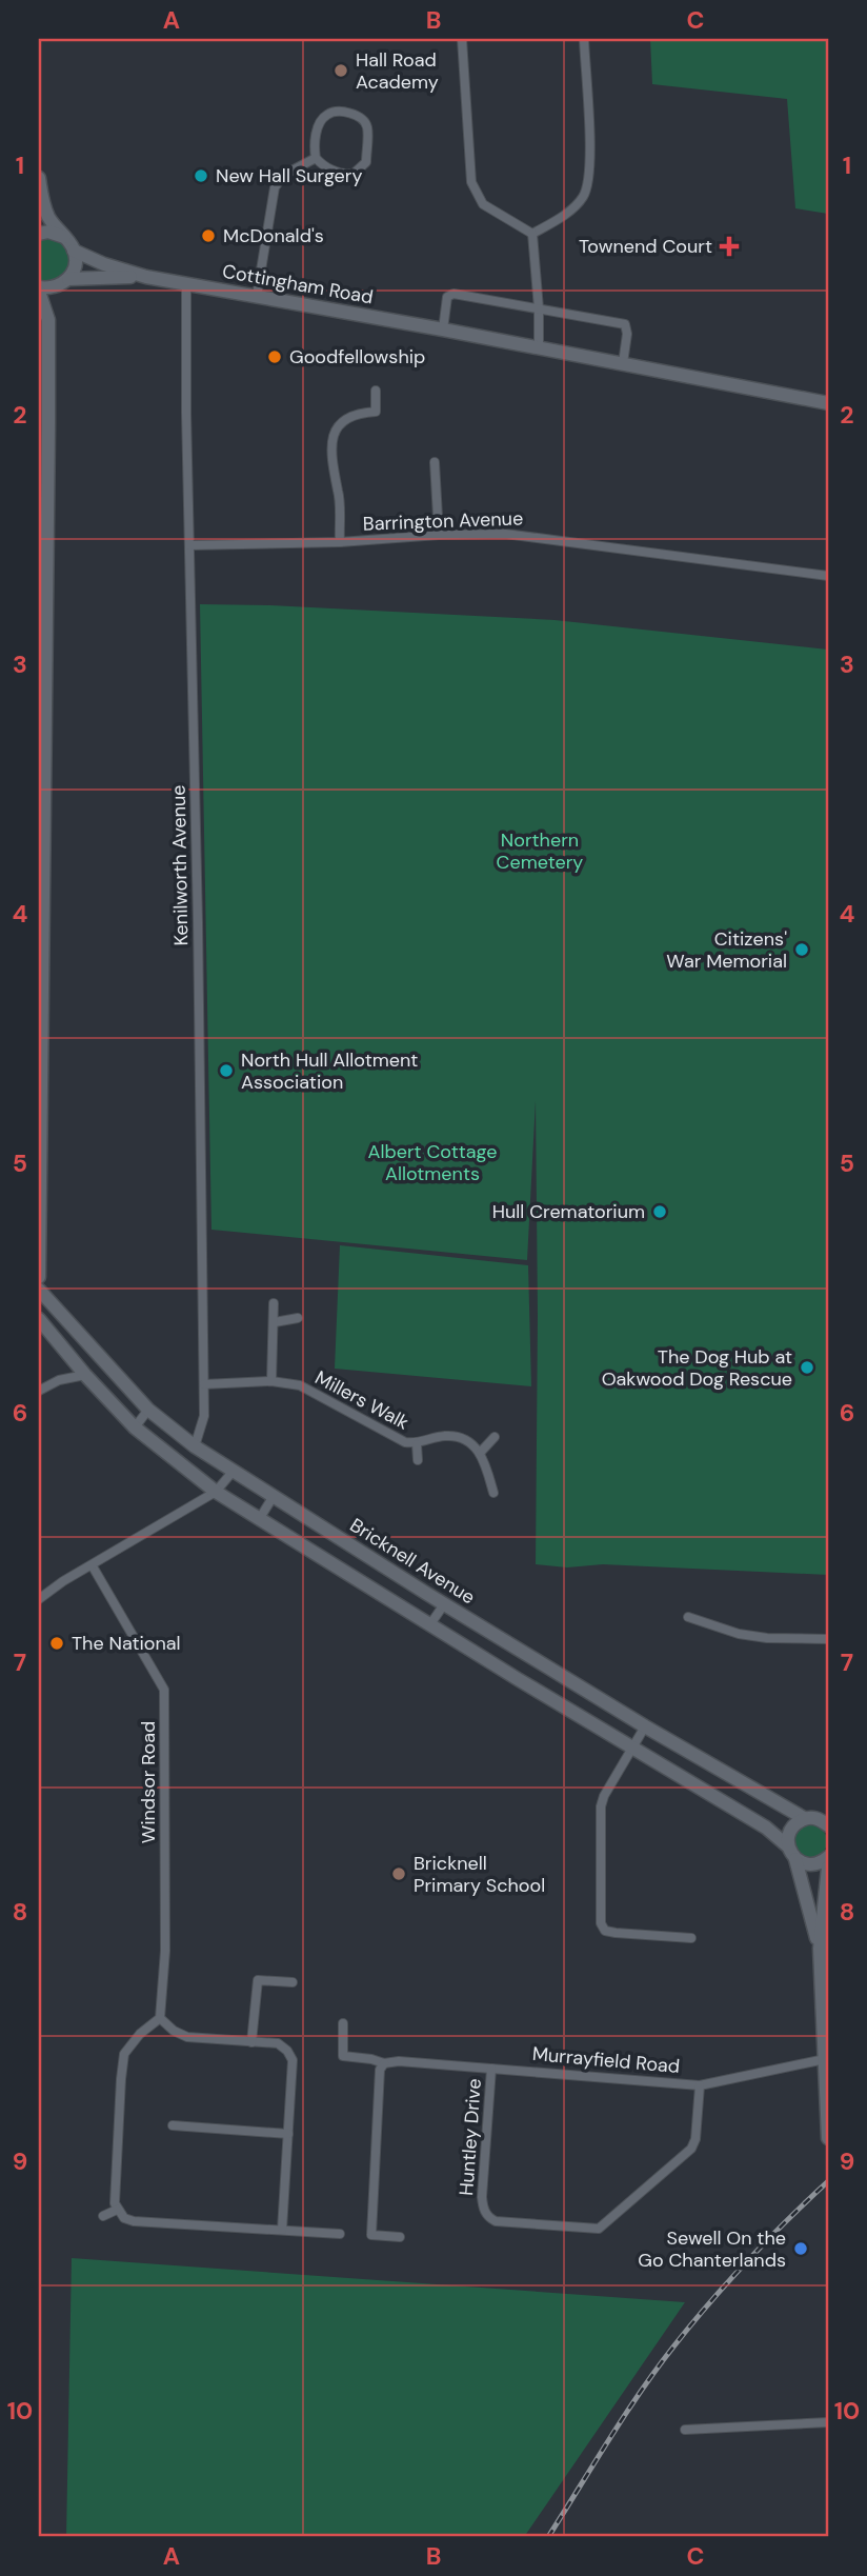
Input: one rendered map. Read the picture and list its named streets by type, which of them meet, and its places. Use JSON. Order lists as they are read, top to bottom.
{
  "streets": {
    "street": [
      "Cottingham Road",
      "Barrington Avenue",
      "Kenilworth Avenue",
      "Millers Walk",
      "Bricknell Avenue",
      "Windsor Road",
      "Murrayfield Road",
      "Huntley Drive"
    ]
  },
  "crossings": [
    ["Cottingham Road", "Kenilworth Avenue"],
    ["Barrington Avenue", "Kenilworth Avenue"],
    ["Kenilworth Avenue", "Millers Walk"],
    ["Kenilworth Avenue", "Bricknell Avenue"],
    ["Murrayfield Road", "Huntley Drive"]
  ],
  "parks": ["Northern Cemetery", "Albert Cottage Allotments"],
  "places": {
    "other": [
      "Hall Road Academy",
      "New Hall Surgery",
      "McDonald's",
      "Goodfellowship",
      "Citizens' War Memorial",
      "North Hull Allotment Association",
      "Hull Crematorium",
      "The Dog Hub at Oakwood Dog Rescue",
      "The National",
      "Bricknell Primary School",
      "Sewell On the Go Chanterlands"
    ],
    "health": ["Townend Court"]
  },
  "grid": {
    "columns": ["A", "B", "C"],
    "rows": [
      "1",
      "2",
      "3",
      "4",
      "5",
      "6",
      "7",
      "8",
      "9",
      "10"
    ]
  }
}
